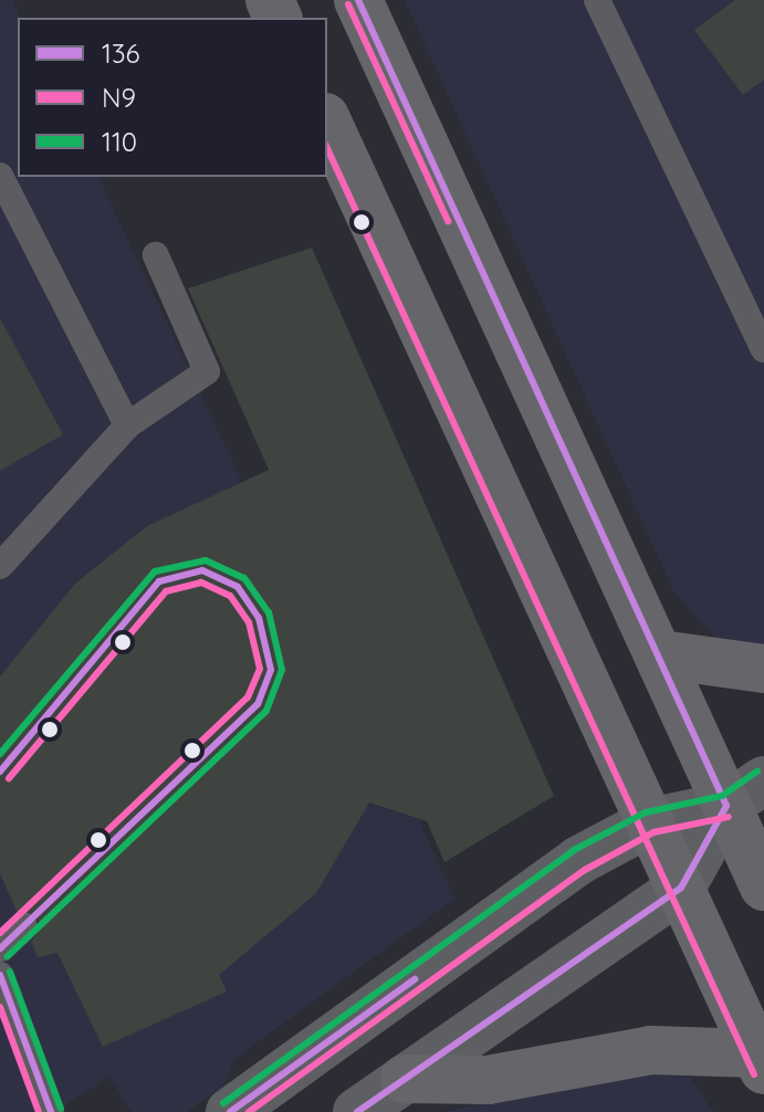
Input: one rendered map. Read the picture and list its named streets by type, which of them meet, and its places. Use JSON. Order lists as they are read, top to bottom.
{
  "lines": ["transit line 136", "transit line N9", "transit line 110"],
  "legend": ["136", "N9", "110"]
}
